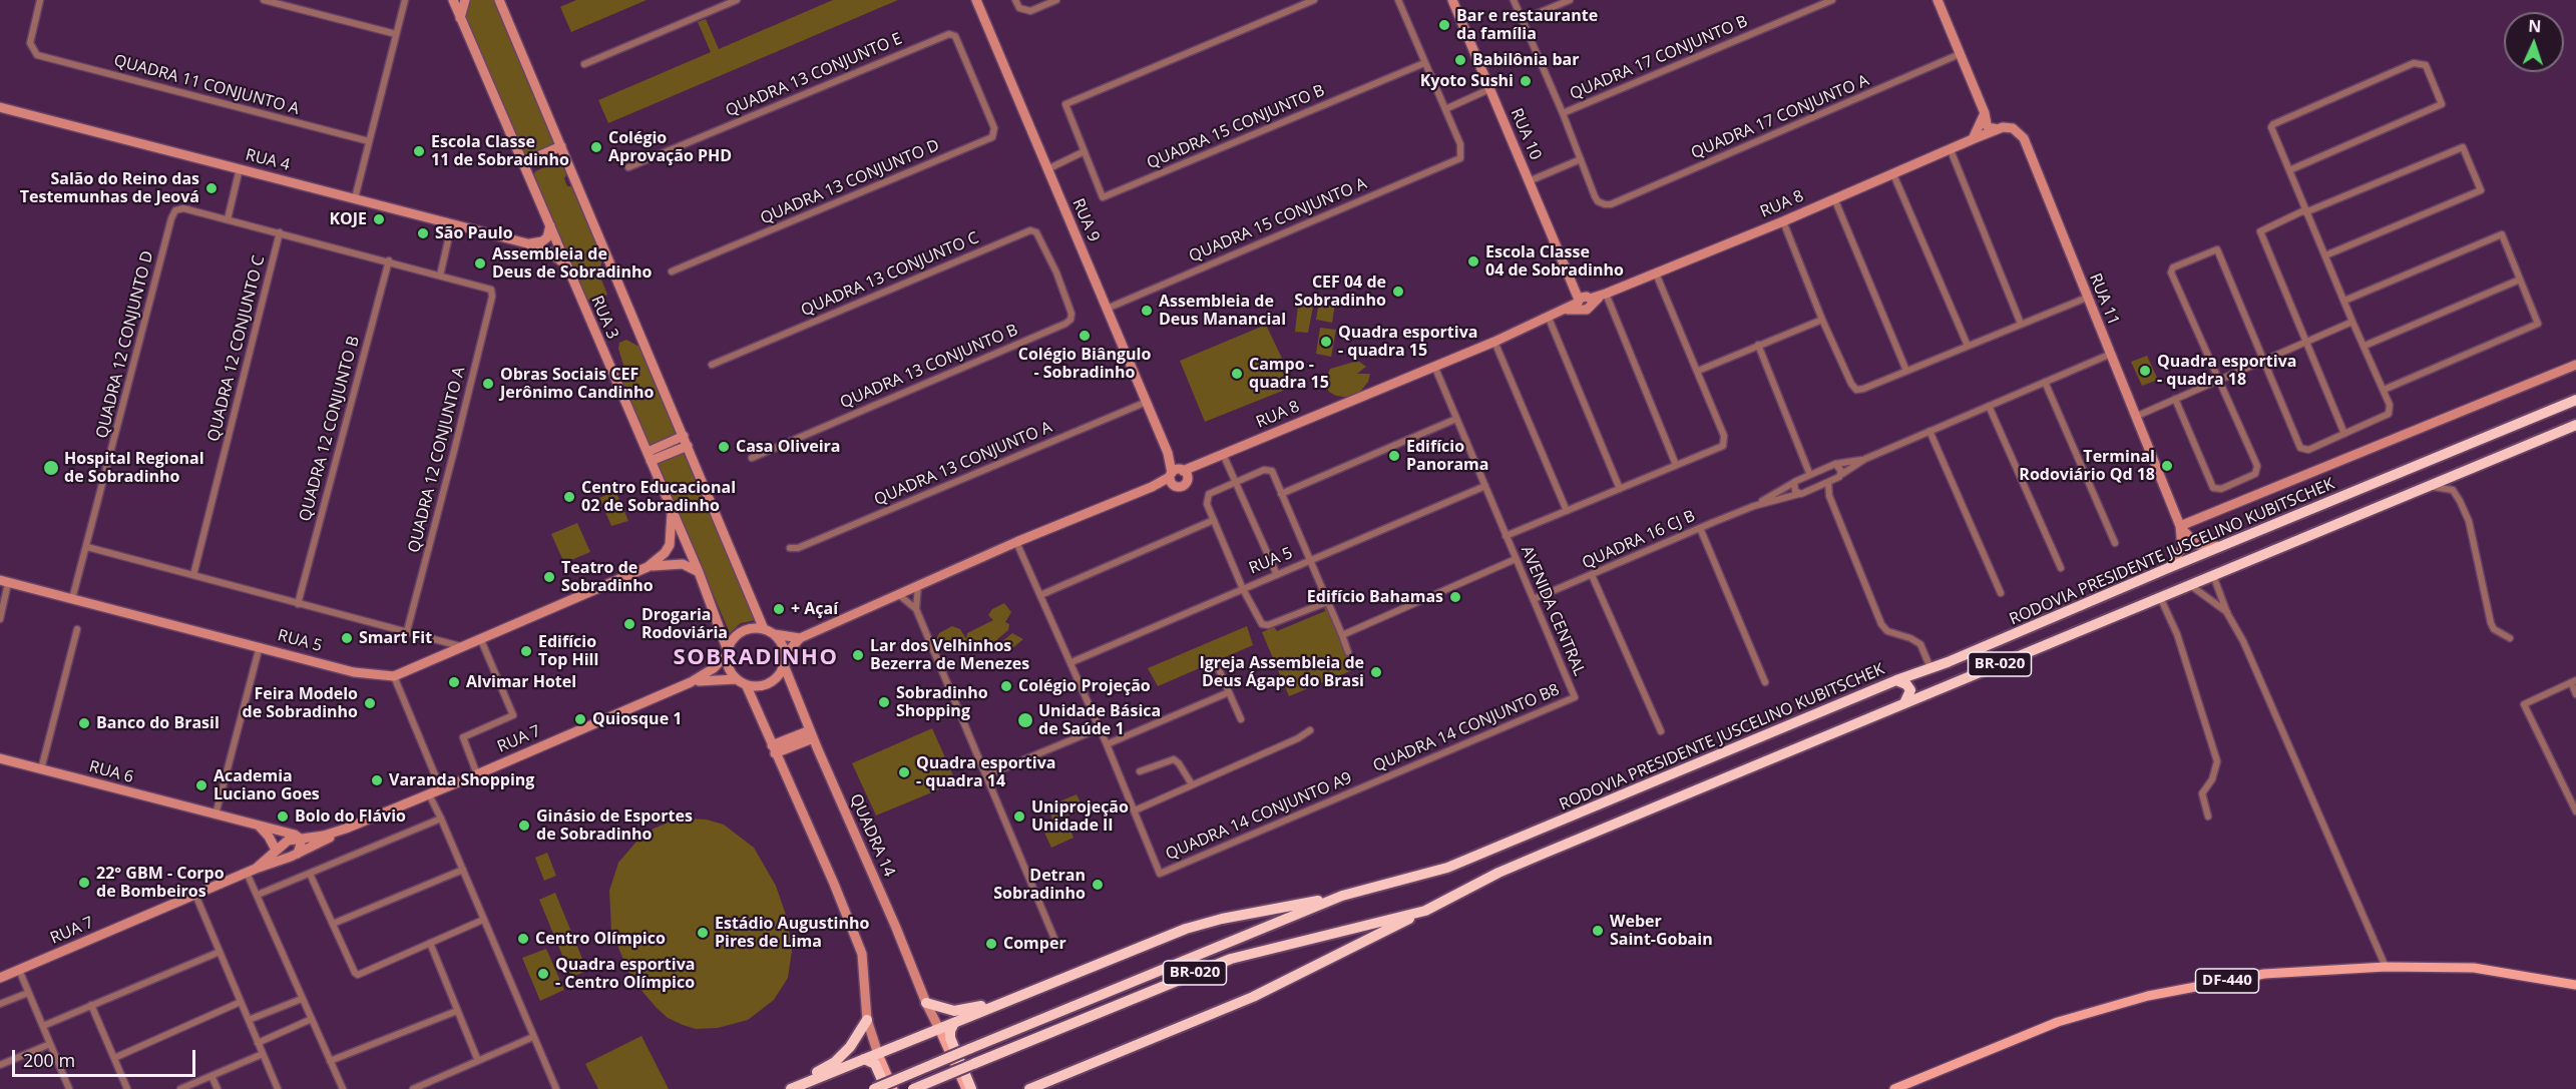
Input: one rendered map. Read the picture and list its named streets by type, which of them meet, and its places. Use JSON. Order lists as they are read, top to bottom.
{
  "streets": {
    "highway": ["RODOVIA PRESIDENTE JUSCELINO KUBITSCHEK", "BR-020"],
    "main road": [
      "RUA 10",
      "RUA 4",
      "RUA 8",
      "RUA 9",
      "RUA 11",
      "RUA 3",
      "RUA 5",
      "RUA 7",
      "RUA 6",
      "QUADRA 14",
      "DF-440"
    ],
    "street": [
      "QUADRA 17 CONJUNTO B",
      "QUADRA 13 CONJUNTO E",
      "QUADRA 11 CONJUNTO A",
      "QUADRA 17 CONJUNTO A",
      "QUADRA 15 CONJUNTO B",
      "QUADRA 13 CONJUNTO D",
      "QUADRA 15 CONJUNTO A",
      "QUADRA 13 CONJUNTO C",
      "QUADRA 12 CONJUNTO D",
      "QUADRA 12 CONJUNTO C",
      "QUADRA 13 CONJUNTO B",
      "QUADRA 12 CONJUNTO B",
      "QUADRA 12 CONJUNTO A",
      "QUADRA 13 CONJUNTO A",
      "QUADRA 16 CJ B",
      "AVENIDA CENTRAL",
      "QUADRA 14 CONJUNTO B8",
      "QUADRA 14 CONJUNTO A9"
    ]
  },
  "crossings": [
    ["QUADRA 13 CONJUNTO E", "QUADRA 13 CONJUNTO D"],
    ["RUA 10", "RUA 8"],
    ["RUA 4", "RUA 3"],
    ["RUA 8", "RUA 9"],
    ["RUA 8", "AVENIDA CENTRAL"],
    ["RUA 9", "QUADRA 15 CONJUNTO A"],
    ["RUA 9", "QUADRA 13 CONJUNTO A"],
    ["QUADRA 13 CONJUNTO C", "QUADRA 13 CONJUNTO B"],
    ["RUA 11", "RODOVIA PRESIDENTE JUSCELINO KUBITSCHEK"],
    ["RUA 3", "RUA 7"],
    ["RUA 3", "QUADRA 14"],
    ["QUADRA 12 CONJUNTO D", "RUA 5"],
    ["QUADRA 16 CJ B", "AVENIDA CENTRAL"],
    ["RODOVIA PRESIDENTE JUSCELINO KUBITSCHEK", "BR-020"],
    ["RUA 5", "AVENIDA CENTRAL"],
    ["AVENIDA CENTRAL", "QUADRA 14 CONJUNTO B8"],
    ["BR-020", "QUADRA 14"],
    ["QUADRA 14 CONJUNTO B8", "QUADRA 14 CONJUNTO A9"],
    ["RUA 7", "RUA 6"],
    ["RUA 7", "QUADRA 14"]
  ],
  "districts": ["SOBRADINHO"],
  "places": [
    "Bar e restaurante da família",
    "Babilônia bar",
    "Kyoto Sushi",
    "Colégio Aprovação PHD",
    "Escola Classe 11 de Sobradinho",
    "Salão do Reino das Testemunhas de Jeová",
    "KOJE",
    "São Paulo",
    "Escola Classe 04 de Sobradinho",
    "Assembleia de Deus de Sobradinho",
    "CEF 04 de Sobradinho",
    "Assembleia de Deus Manancial",
    "Colégio Biângulo - Sobradinho",
    "Quadra esportiva - quadra 15",
    "Quadra esportiva - quadra 18",
    "Campo - quadra 15",
    "Obras Sociais CEF Jerônimo Candinho",
    "Casa Oliveira",
    "Edifício Panorama",
    "Terminal Rodoviário Qd 18",
    "Hospital Regional de Sobradinho",
    "Centro Educacional 02 de Sobradinho",
    "Teatro de Sobradinho",
    "Edifício Bahamas",
    "+ Açaí",
    "Drogaria Rodoviária",
    "Smart Fit",
    "Edifício Top Hill",
    "Lar dos Velhinhos Bezerra de Menezes",
    "Igreja Assembleia de Deus Ágape do Brasi",
    "Alvimar Hotel",
    "Colégio Projeção",
    "Sobradinho Shopping",
    "Feira Modelo de Sobradinho",
    "Quiosque 1",
    "Unidade Básica de Saúde 1",
    "Banco do Brasil",
    "Quadra esportiva - quadra 14",
    "Varanda Shopping",
    "Academia Luciano Goes",
    "Bolo do Flávio",
    "Uniprojeção Unidade II",
    "Ginásio de Esportes de Sobradinho",
    "22° GBM - Corpo de Bombeiros",
    "Detran Sobradinho",
    "Weber Saint-Gobain",
    "Estádio Augustinho Pires de Lima",
    "Centro Olímpico",
    "Comper",
    "Quadra esportiva - Centro Olímpico"
  ],
  "scale_bar": "200 m",
  "north": "top"
}
